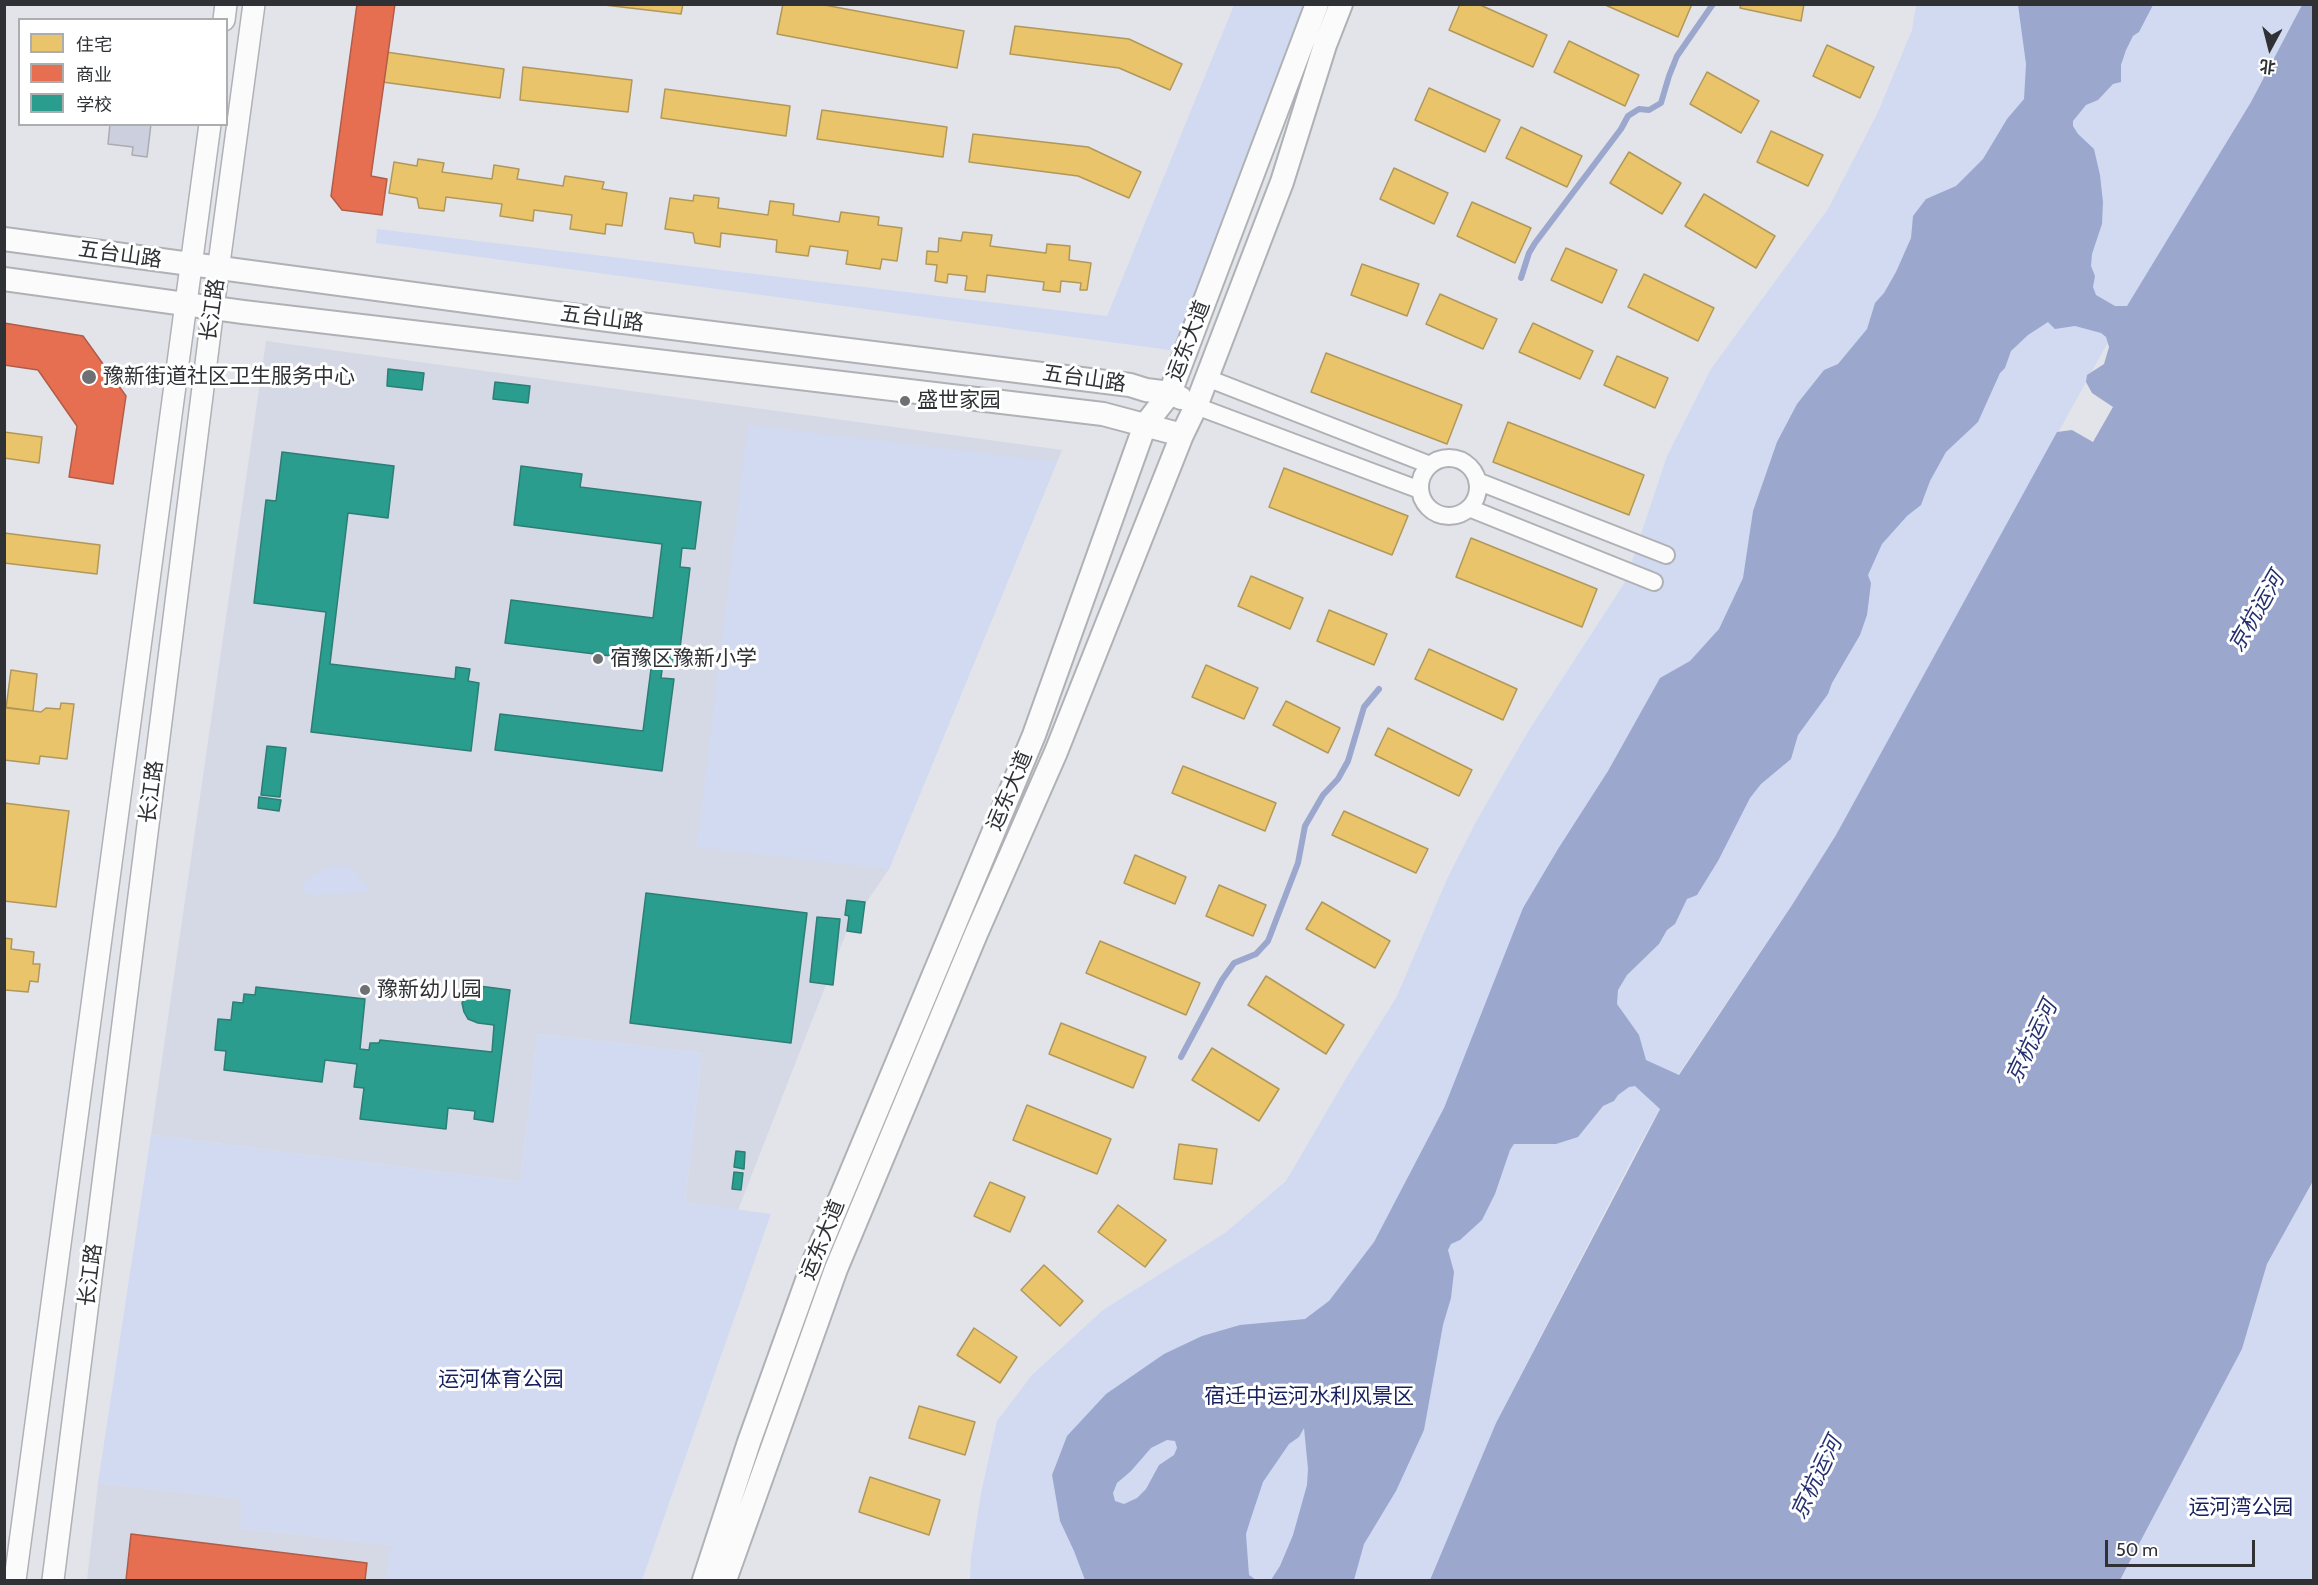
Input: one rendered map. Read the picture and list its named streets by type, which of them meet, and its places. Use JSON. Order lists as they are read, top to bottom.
{
  "streets": {
    "main road": ["五台山路", "运东大道"],
    "street": ["长江路"]
  },
  "crossings": [
    ["五台山路", "长江路"],
    ["五台山路", "运东大道"]
  ],
  "water": ["京杭运河"],
  "parks": ["运河体育公园", "宿迁中运河水利风景区", "运河湾公园"],
  "places": [
    "豫新街道社区卫生服务中心",
    "盛世家园",
    "宿豫区豫新小学",
    "豫新幼儿园"
  ],
  "legend": ["住宅", "商业", "学校"],
  "scale_bar": "50 m",
  "north": "bottom"
}
